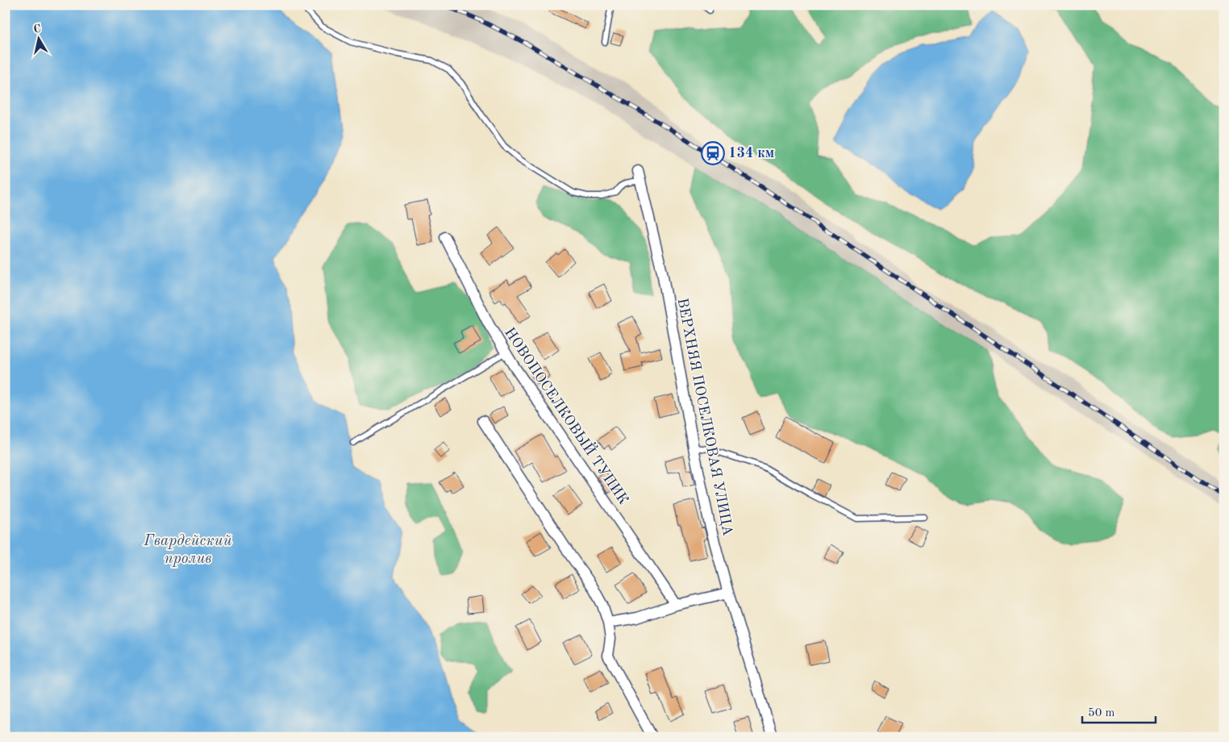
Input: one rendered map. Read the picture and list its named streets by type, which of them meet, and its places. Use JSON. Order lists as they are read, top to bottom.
{
  "streets": {
    "street": ["НОВОПОСЕЛКОВЫЙ ТУПИК", "ВЕРХНЯЯ ПОСЕЛКОВАЯ УЛИЦА"]
  },
  "water": ["Гвардейский пролив"],
  "places": {
    "station": ["134 км"]
  },
  "scale_bar": "50 m",
  "north": "top"
}
